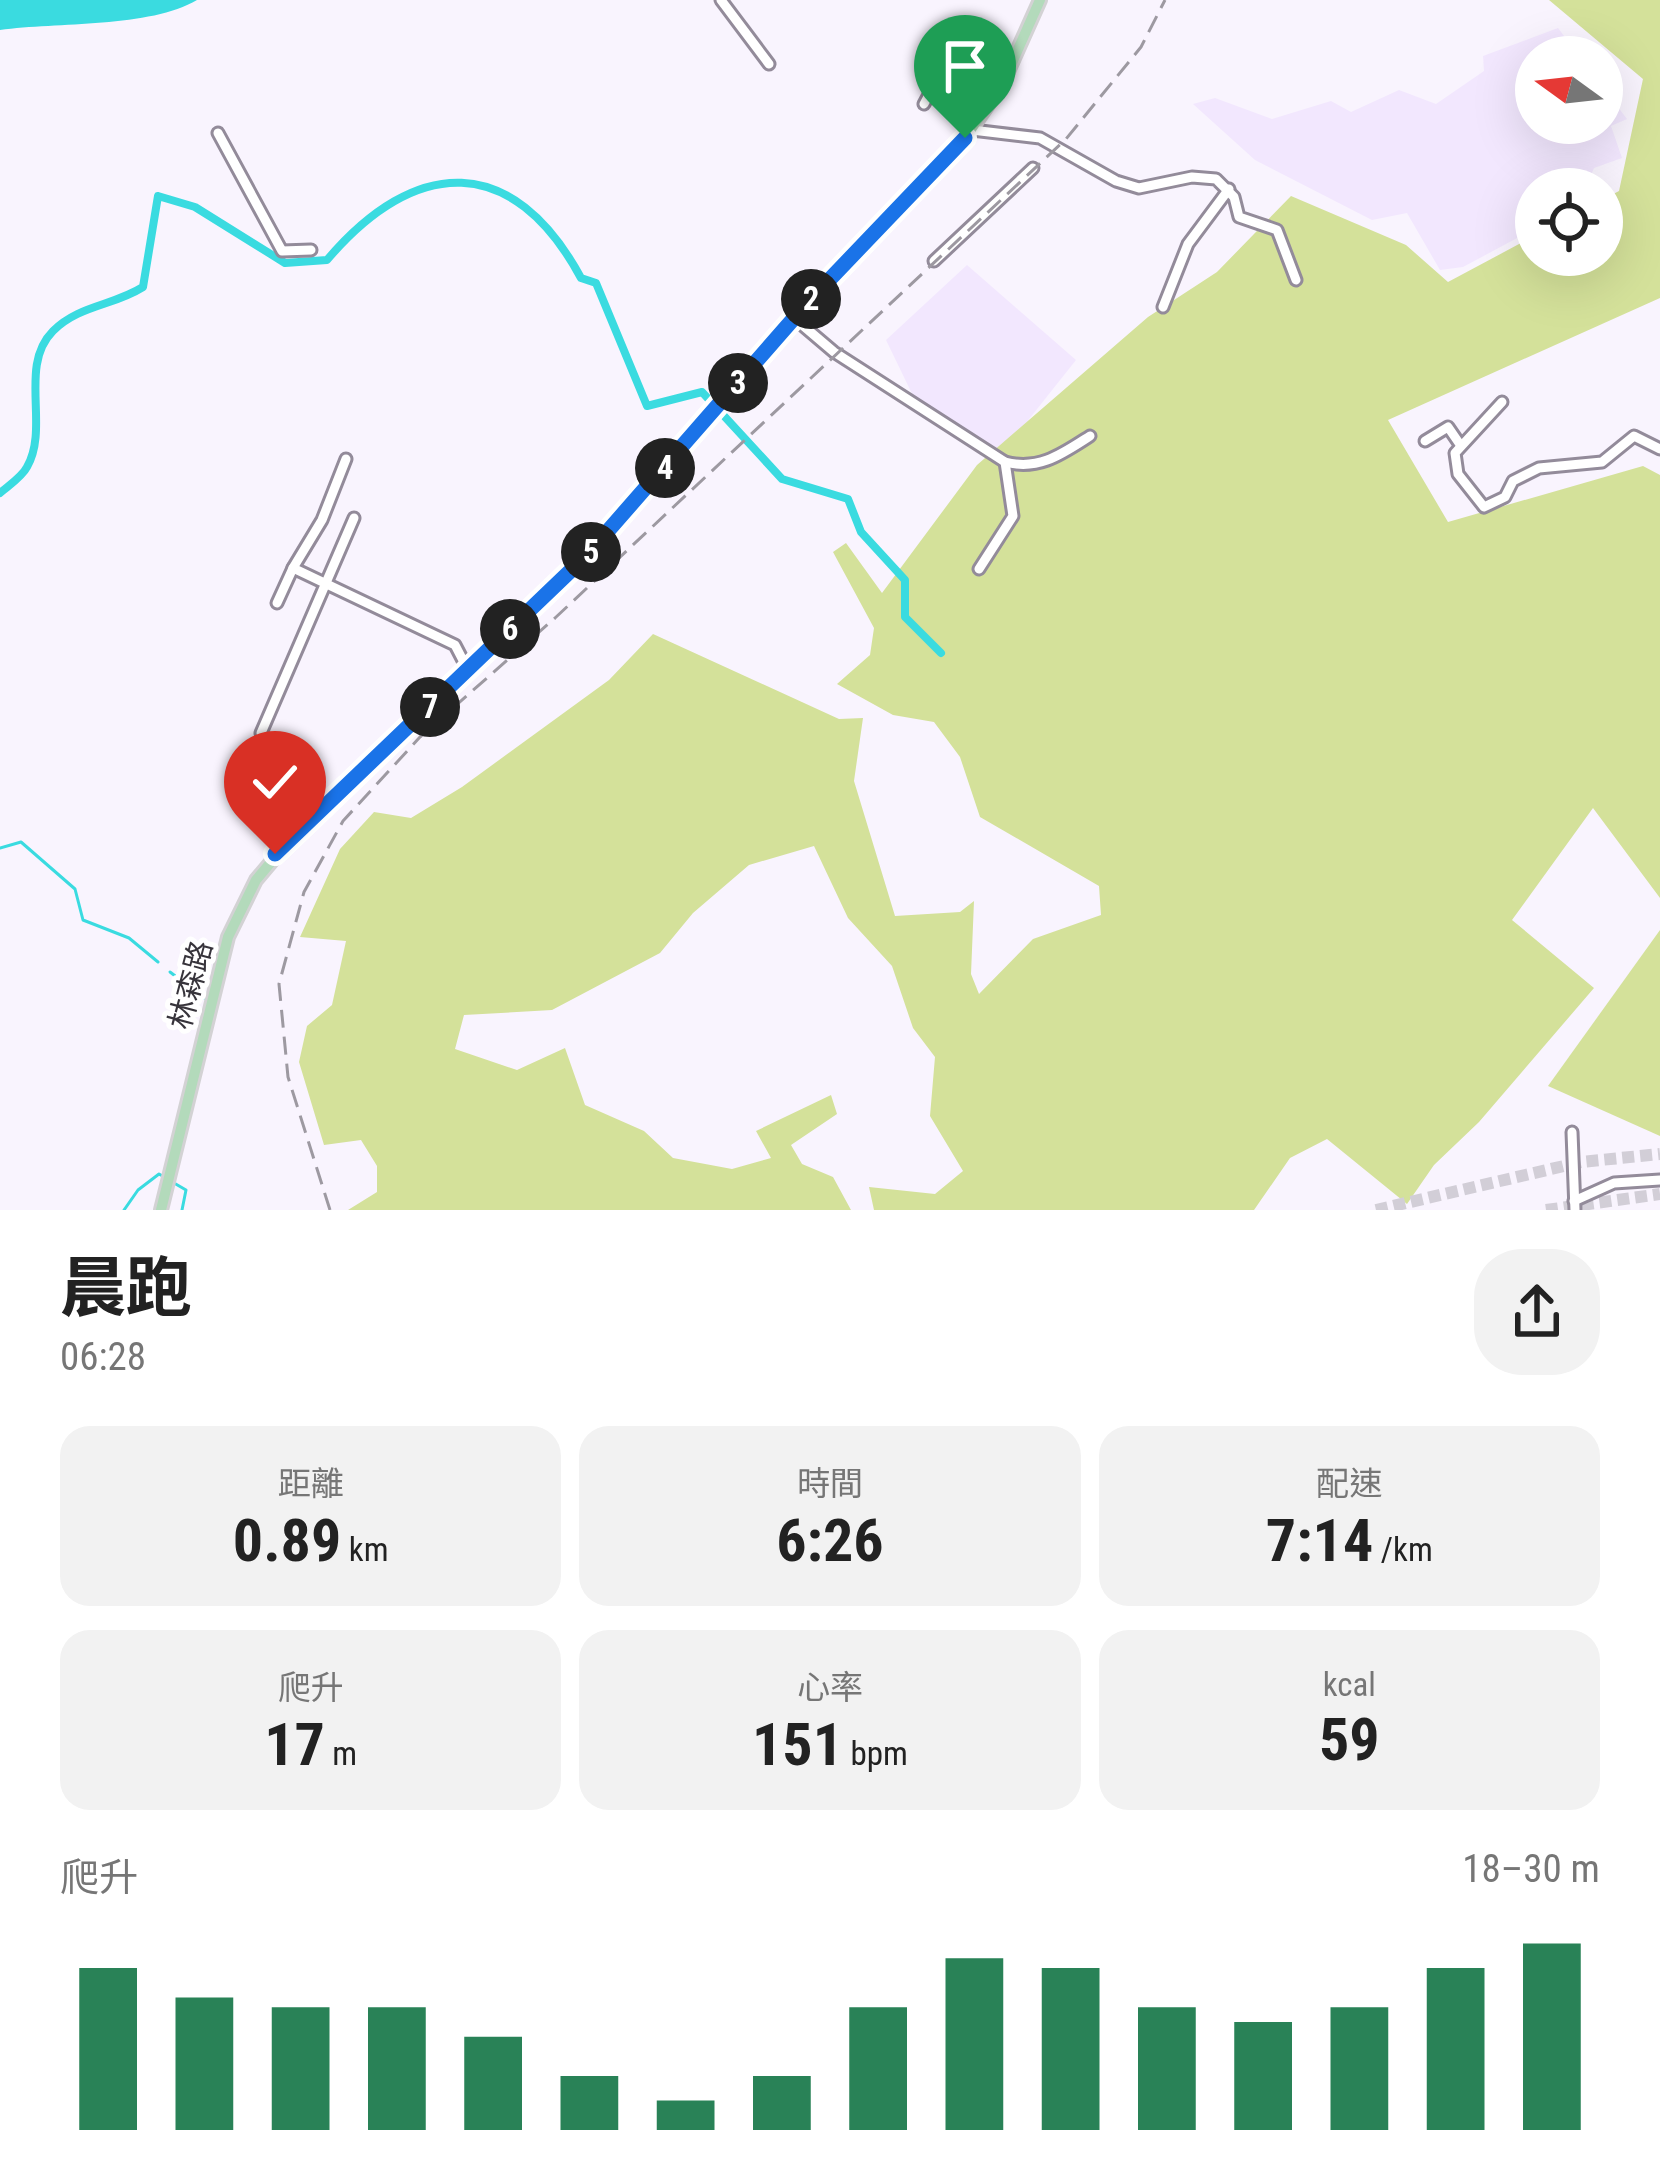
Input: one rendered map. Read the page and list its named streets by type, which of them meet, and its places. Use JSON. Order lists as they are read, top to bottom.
{
  "streets": {
    "main road": ["林森路"]
  },
  "north": "left",
  "page": {
    "pins": [
      "2",
      "3",
      "4",
      "5",
      "6",
      "7"
    ],
    "heading": ["晨跑", "06:28"],
    "stats": [
      ["距離", "0.89 km"],
      ["時間", "6:26"],
      ["配速", "7:14 /km"],
      ["爬升", "17 m"],
      ["心率", "151 bpm"],
      ["kcal", "59"]
    ],
    "chart": ["爬升", "18–30 m"]
  }
}
